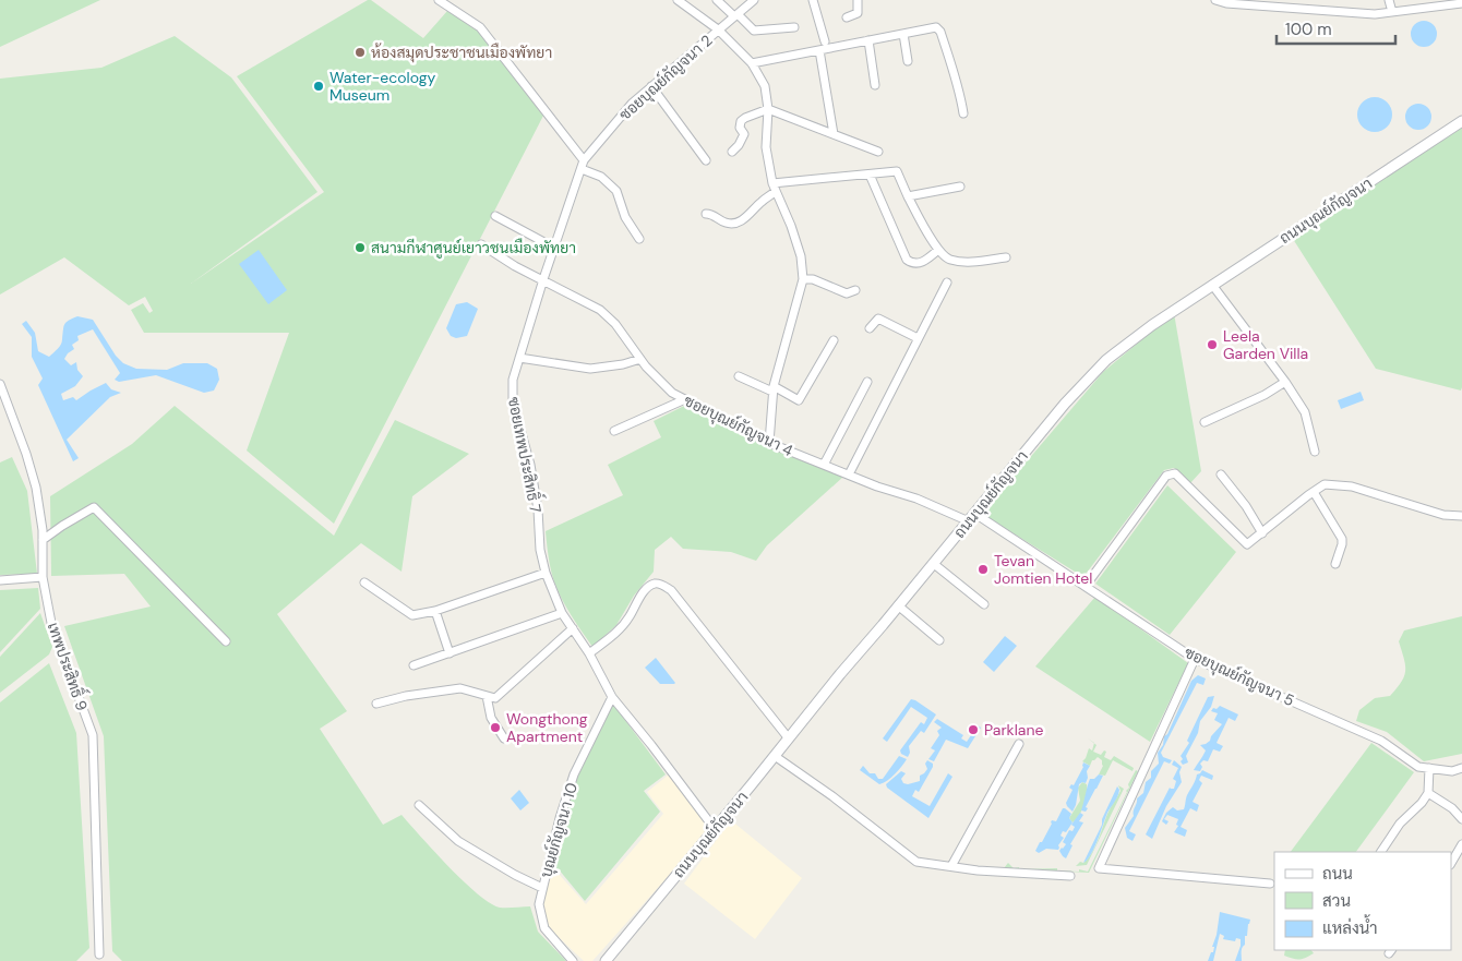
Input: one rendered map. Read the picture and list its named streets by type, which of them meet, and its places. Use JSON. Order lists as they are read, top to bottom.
{
  "streets": {
    "street": [
      "ซอยบุณย์กัญจนา 2",
      "ถนนบุณย์กัญจนา",
      "ซอยบุณย์กัญจนา 4",
      "ซอยเทพประสิทธิ์ 7",
      "เทพประสิทธิ์ 9",
      "ซอยบุณย์กัญจนา 5",
      "บุณย์กัญจนา 10"
    ]
  },
  "crossings": [
    ["ซอยบุณย์กัญจนา 2", "ซอยเทพประสิทธิ์ 7"],
    ["ถนนบุณย์กัญจนา", "ซอยบุณย์กัญจนา 4"],
    ["ถนนบุณย์กัญจนา", "ซอยเทพประสิทธิ์ 7"],
    ["ถนนบุณย์กัญจนา", "ซอยบุณย์กัญจนา 5"],
    ["ซอยบุณย์กัญจนา 4", "ซอยเทพประสิทธิ์ 7"],
    ["ซอยบุณย์กัญจนา 4", "ซอยบุณย์กัญจนา 5"],
    ["ซอยเทพประสิทธิ์ 7", "บุณย์กัญจนา 10"]
  ],
  "places": [
    "ห้องสมุดประชาชนเมืองพัทยา",
    "Water-ecology Museum",
    "สนามกีฬาศูนย์เยาวชนเมืองพัทยา",
    "Leela Garden Villa",
    "Tevan Jomtien Hotel",
    "Wongthong Apartment",
    "Parklane"
  ],
  "legend": ["ถนน", "สวน", "แหล่งน้ำ"],
  "scale_bar": "100 m"
}
